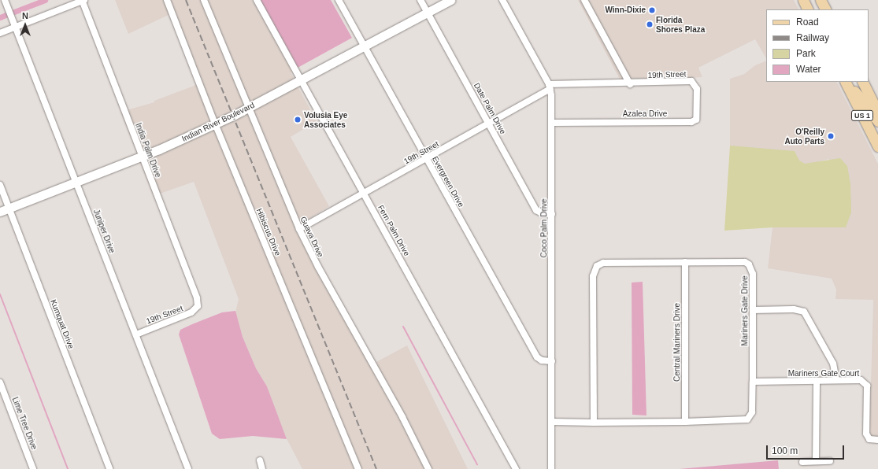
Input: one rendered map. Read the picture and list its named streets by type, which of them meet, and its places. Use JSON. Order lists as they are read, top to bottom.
{
  "streets": {
    "main road": ["US 1", "Indian River Boulevard"],
    "street": [
      "19th Street",
      "Date Palm Drive",
      "Azalea Drive",
      "India Palm Drive",
      "Evergreen Drive",
      "Coco Palm Drive",
      "Fern Palm Drive",
      "Juniper Drive",
      "Hibiscus Drive",
      "Guava Drive",
      "Mariners Gate Drive",
      "Kumquat Drive",
      "Central Mariners Drive",
      "Mariners Gate Court",
      "Lime Tree Drive"
    ]
  },
  "crossings": [
    ["19th Street", "Date Palm Drive"],
    ["19th Street", "Azalea Drive"],
    ["19th Street", "India Palm Drive"],
    ["19th Street", "Evergreen Drive"],
    ["19th Street", "Coco Palm Drive"],
    ["19th Street", "Fern Palm Drive"],
    ["19th Street", "Juniper Drive"],
    ["19th Street", "Guava Drive"],
    ["Date Palm Drive", "Indian River Boulevard"],
    ["Date Palm Drive", "Coco Palm Drive"],
    ["Azalea Drive", "Coco Palm Drive"],
    ["Indian River Boulevard", "India Palm Drive"],
    ["Indian River Boulevard", "Evergreen Drive"],
    ["Indian River Boulevard", "Fern Palm Drive"],
    ["Indian River Boulevard", "Juniper Drive"],
    ["Indian River Boulevard", "Hibiscus Drive"],
    ["Indian River Boulevard", "Guava Drive"],
    ["Indian River Boulevard", "Kumquat Drive"],
    ["Evergreen Drive", "Coco Palm Drive"],
    ["Coco Palm Drive", "Mariners Gate Drive"],
    ["Mariners Gate Drive", "Central Mariners Drive"],
    ["Mariners Gate Drive", "Mariners Gate Court"]
  ],
  "places": [
    "Winn-Dixie",
    "Florida Shores Plaza",
    "Volusia Eye Associates",
    "O'Reilly Auto Parts"
  ],
  "legend": [
    "Road",
    "Railway",
    "Park",
    "Water"
  ],
  "scale_bar": "100 m",
  "north": "top"
}
